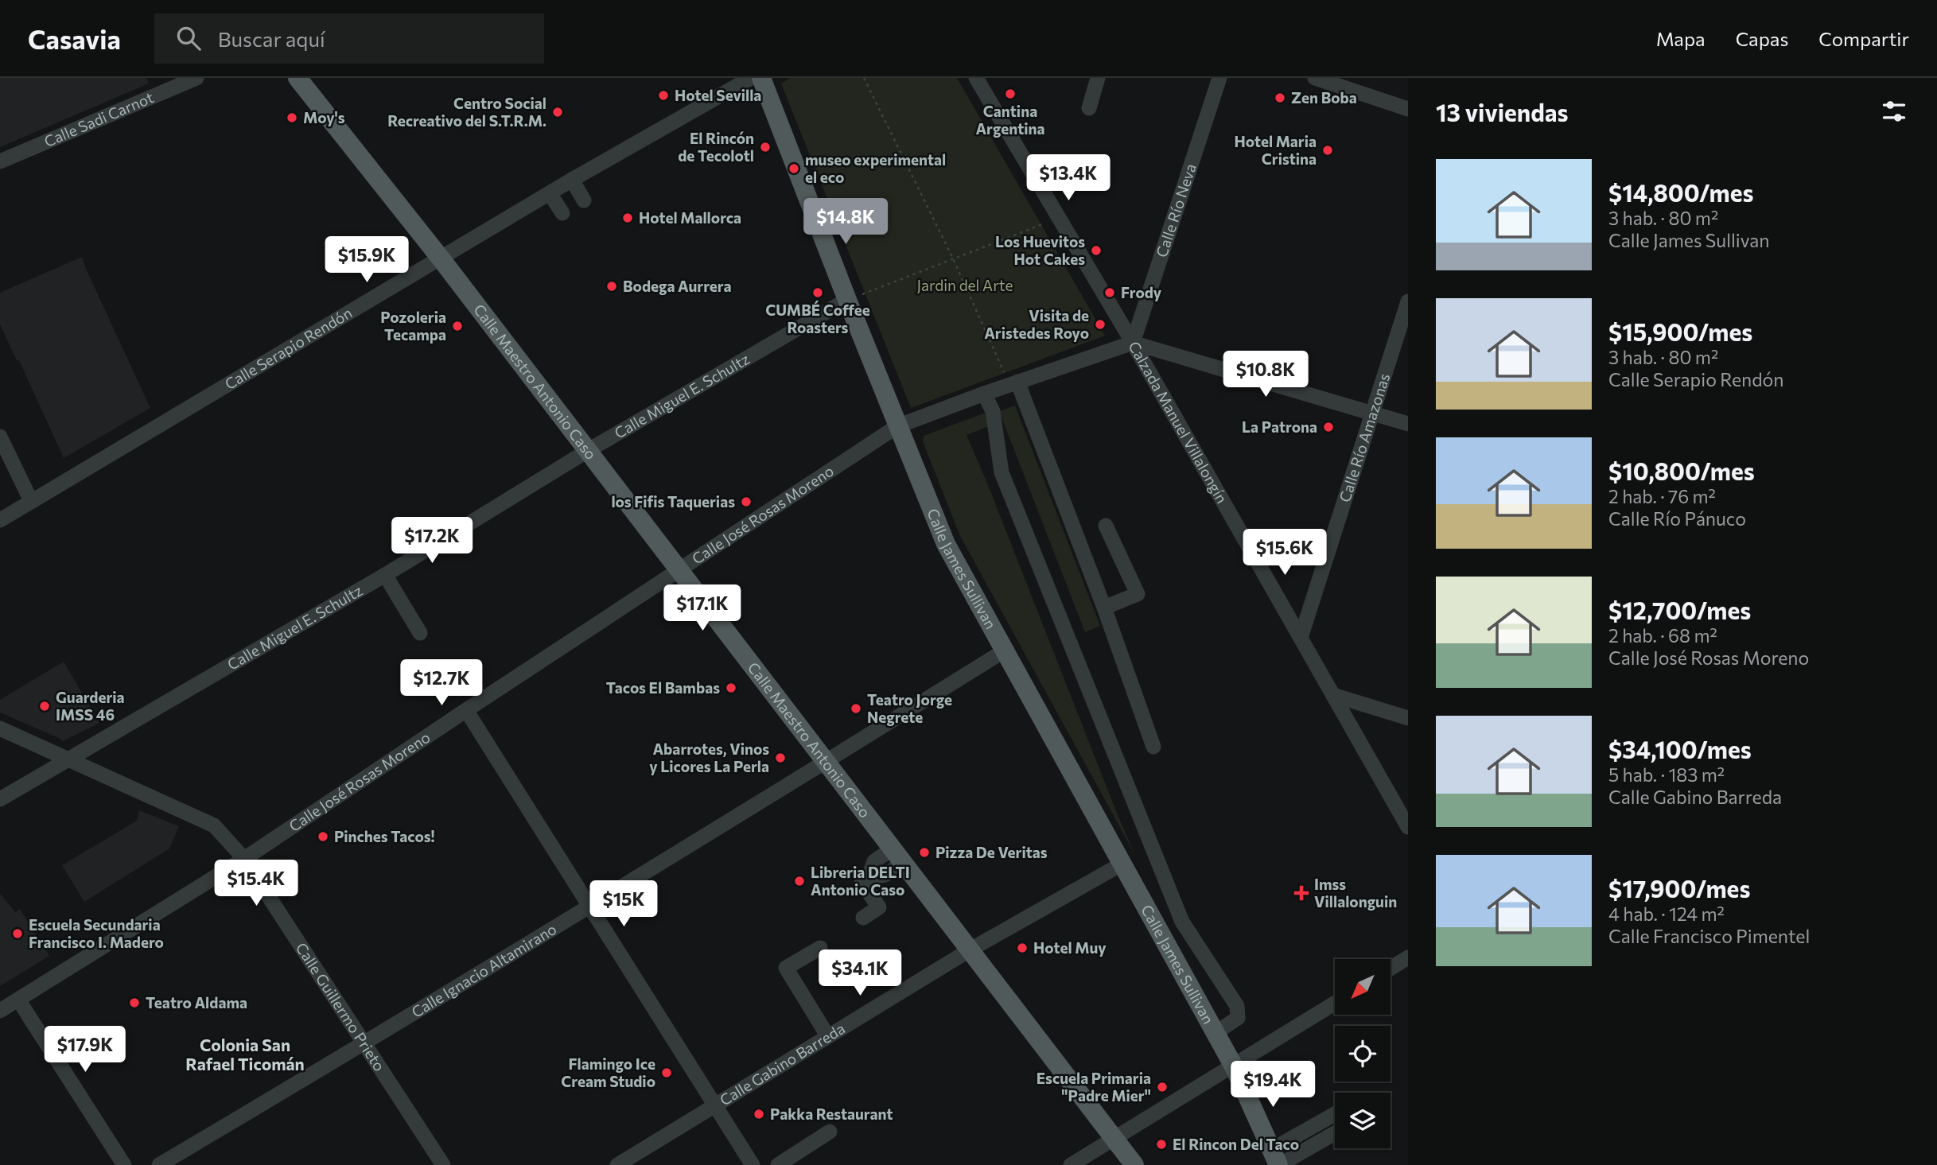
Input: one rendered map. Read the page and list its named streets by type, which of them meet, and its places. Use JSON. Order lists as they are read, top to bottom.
{
  "streets": {
    "main road": ["Calle Maestro Antonio Caso", "Calle James Sullivan"],
    "street": [
      "Calle Sadi Carnot",
      "Calle Río Neva",
      "Calle Serapio Rendón",
      "Calle Miguel E. Schultz",
      "Calzada Manuel Villalongín",
      "Calle Río Amazonas",
      "Calle José Rosas Moreno",
      "Calle Ignacio Altamirano",
      "Calle Guillermo Prieto",
      "Calle Gabino Barreda"
    ]
  },
  "crossings": [
    ["Calle Río Neva", "Calzada Manuel Villalongín"],
    ["Calle Río Neva", "Calle José Rosas Moreno"],
    ["Calle Serapio Rendón", "Calle Maestro Antonio Caso"],
    ["Calle Maestro Antonio Caso", "Calle Miguel E. Schultz"],
    ["Calle Maestro Antonio Caso", "Calle José Rosas Moreno"],
    ["Calle Maestro Antonio Caso", "Calle Ignacio Altamirano"],
    ["Calle Maestro Antonio Caso", "Calle Gabino Barreda"],
    ["Calle Miguel E. Schultz", "Calle James Sullivan"],
    ["Calle Miguel E. Schultz", "Calle Guillermo Prieto"],
    ["Calzada Manuel Villalongín", "Calle Río Amazonas"],
    ["Calzada Manuel Villalongín", "Calle José Rosas Moreno"],
    ["Calle José Rosas Moreno", "Calle James Sullivan"],
    ["Calle José Rosas Moreno", "Calle Guillermo Prieto"],
    ["Calle James Sullivan", "Calle Ignacio Altamirano"],
    ["Calle James Sullivan", "Calle Gabino Barreda"],
    ["Calle Ignacio Altamirano", "Calle Guillermo Prieto"]
  ],
  "districts": ["Colonia San Rafael Ticomán"],
  "parks": ["Jardin del Arte"],
  "places": {
    "other": [
      "Cantina Argentina",
      "Hotel Sevilla",
      "Zen Boba",
      "Centro Social Recreativo del S.T.R.M.",
      "Moy's",
      "El Rincón de Tecolotl",
      "Hotel Maria Cristina",
      "museo experimental el eco",
      "Hotel Mallorca",
      "Los Huevitos Hot Cakes",
      "Bodega Aurrera",
      "CUMBÉ Coffee Roasters",
      "Frody",
      "Visita de Aristedes Royo",
      "Pozoleria Tecampa",
      "La Patrona",
      "los Fifis Taquerias",
      "Tacos El Bambas",
      "Guarderia IMSS 46",
      "Teatro Jorge Negrete",
      "Abarrotes, Vinos y Licores La Perla",
      "Pinches Tacos!",
      "Pizza De Veritas",
      "Libreria DELTI Antonio Caso",
      "Escuela Secundaria Francisco I. Madero",
      "Hotel Muy",
      "Teatro Aldama",
      "Flamingo Ice Cream Studio",
      "Escuela Primaria \"Padre Mier\"",
      "Pakka Restaurant",
      "El Rincon Del Taco"
    ],
    "health": ["Imss Villalonguin"]
  },
  "north": "bottom left",
  "page": {
    "header": "Casavia",
    "search": "Buscar aquí",
    "nav": ["Mapa", "Capas", "Compartir"],
    "heading": "13 viviendas",
    "list": [
      {
        "name": "$14,800/mes",
        "note": "3 hab. · 80 m² · Calle James Sullivan"
      },
      {
        "name": "$15,900/mes",
        "note": "3 hab. · 80 m² · Calle Serapio Rendón"
      },
      {
        "name": "$10,800/mes",
        "note": "2 hab. · 76 m² · Calle Río Pánuco"
      },
      {
        "name": "$12,700/mes",
        "note": "2 hab. · 68 m² · Calle José Rosas Moreno"
      },
      {
        "name": "$34,100/mes",
        "note": "5 hab. · 183 m² · Calle Gabino Barreda"
      },
      {
        "name": "$17,900/mes",
        "note": "4 hab. · 124 m² · Calle Francisco Pimentel"
      }
    ],
    "price": [
      "$13.4K",
      "$14.8K",
      "$15.9K",
      "$10.8K",
      "$17.2K",
      "$15.6K",
      "$17.1K",
      "$12.7K",
      "$15.4K",
      "$15K",
      "$34.1K",
      "$17.9K",
      "$19.4K"
    ]
  }
}
